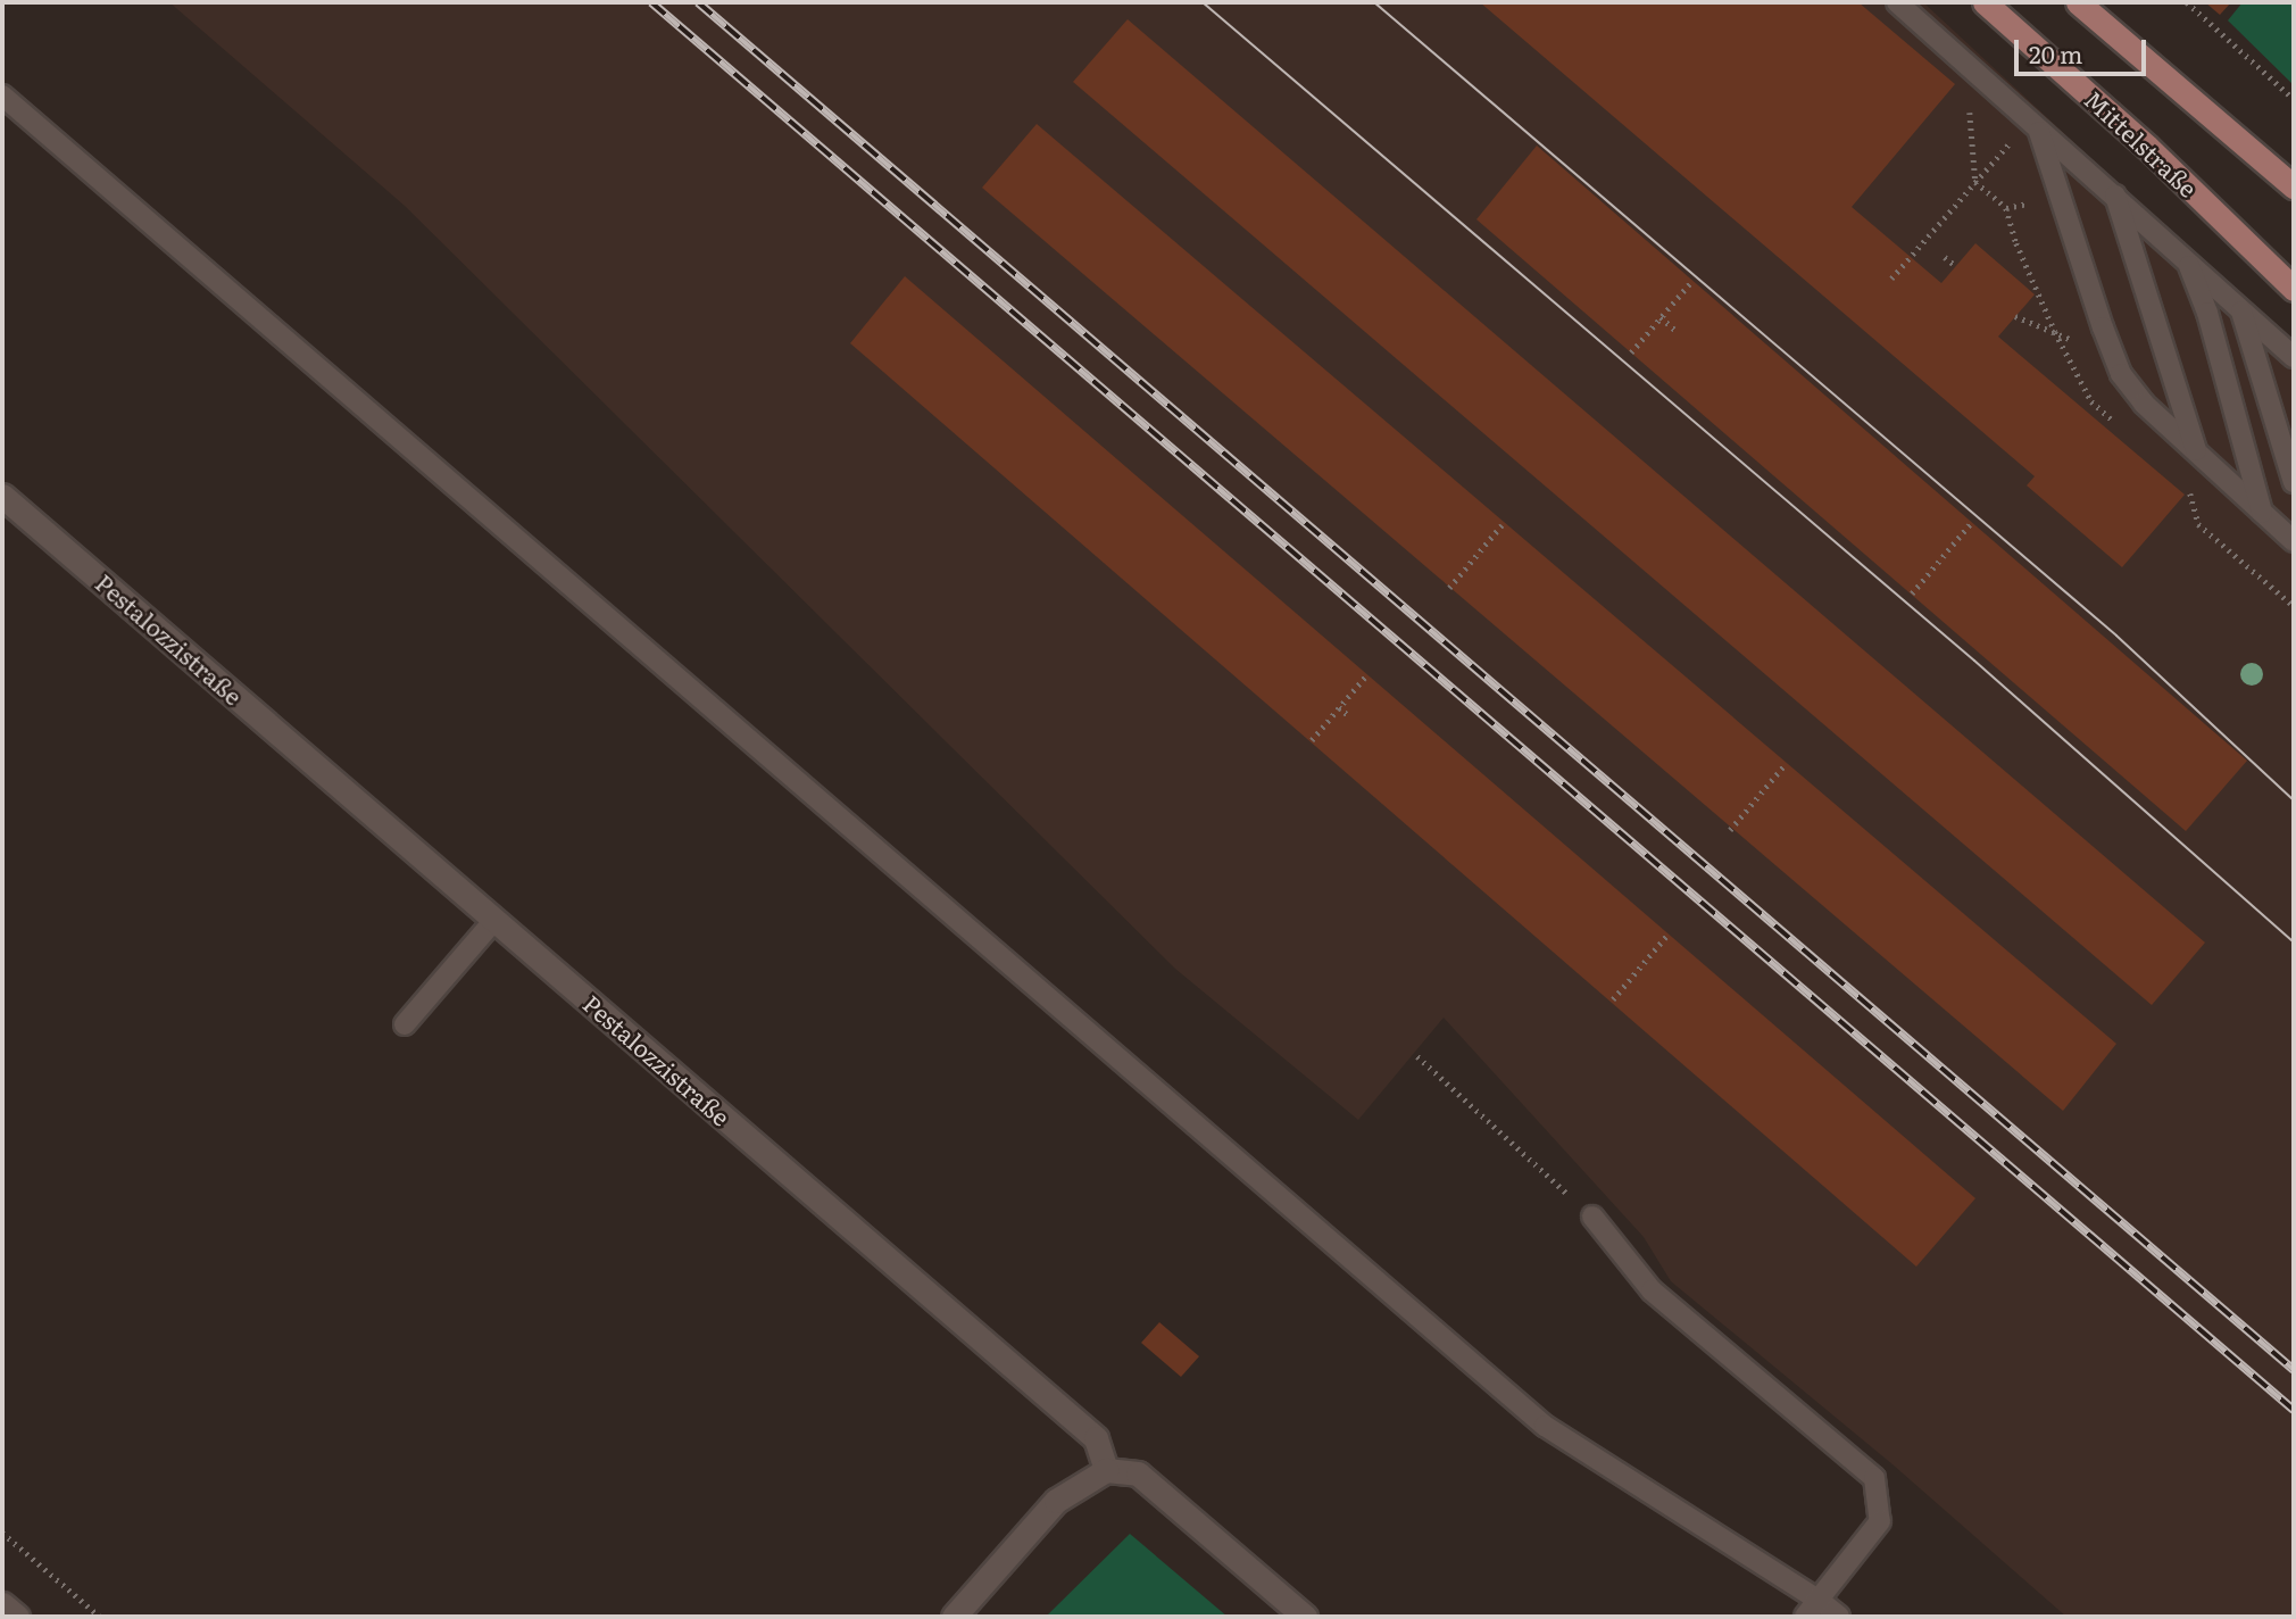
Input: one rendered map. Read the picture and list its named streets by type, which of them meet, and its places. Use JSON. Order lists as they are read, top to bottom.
{
  "streets": {
    "main road": ["Mittelstraße"],
    "street": ["Pestalozzistraße"]
  },
  "scale_bar": "20 m"
}
